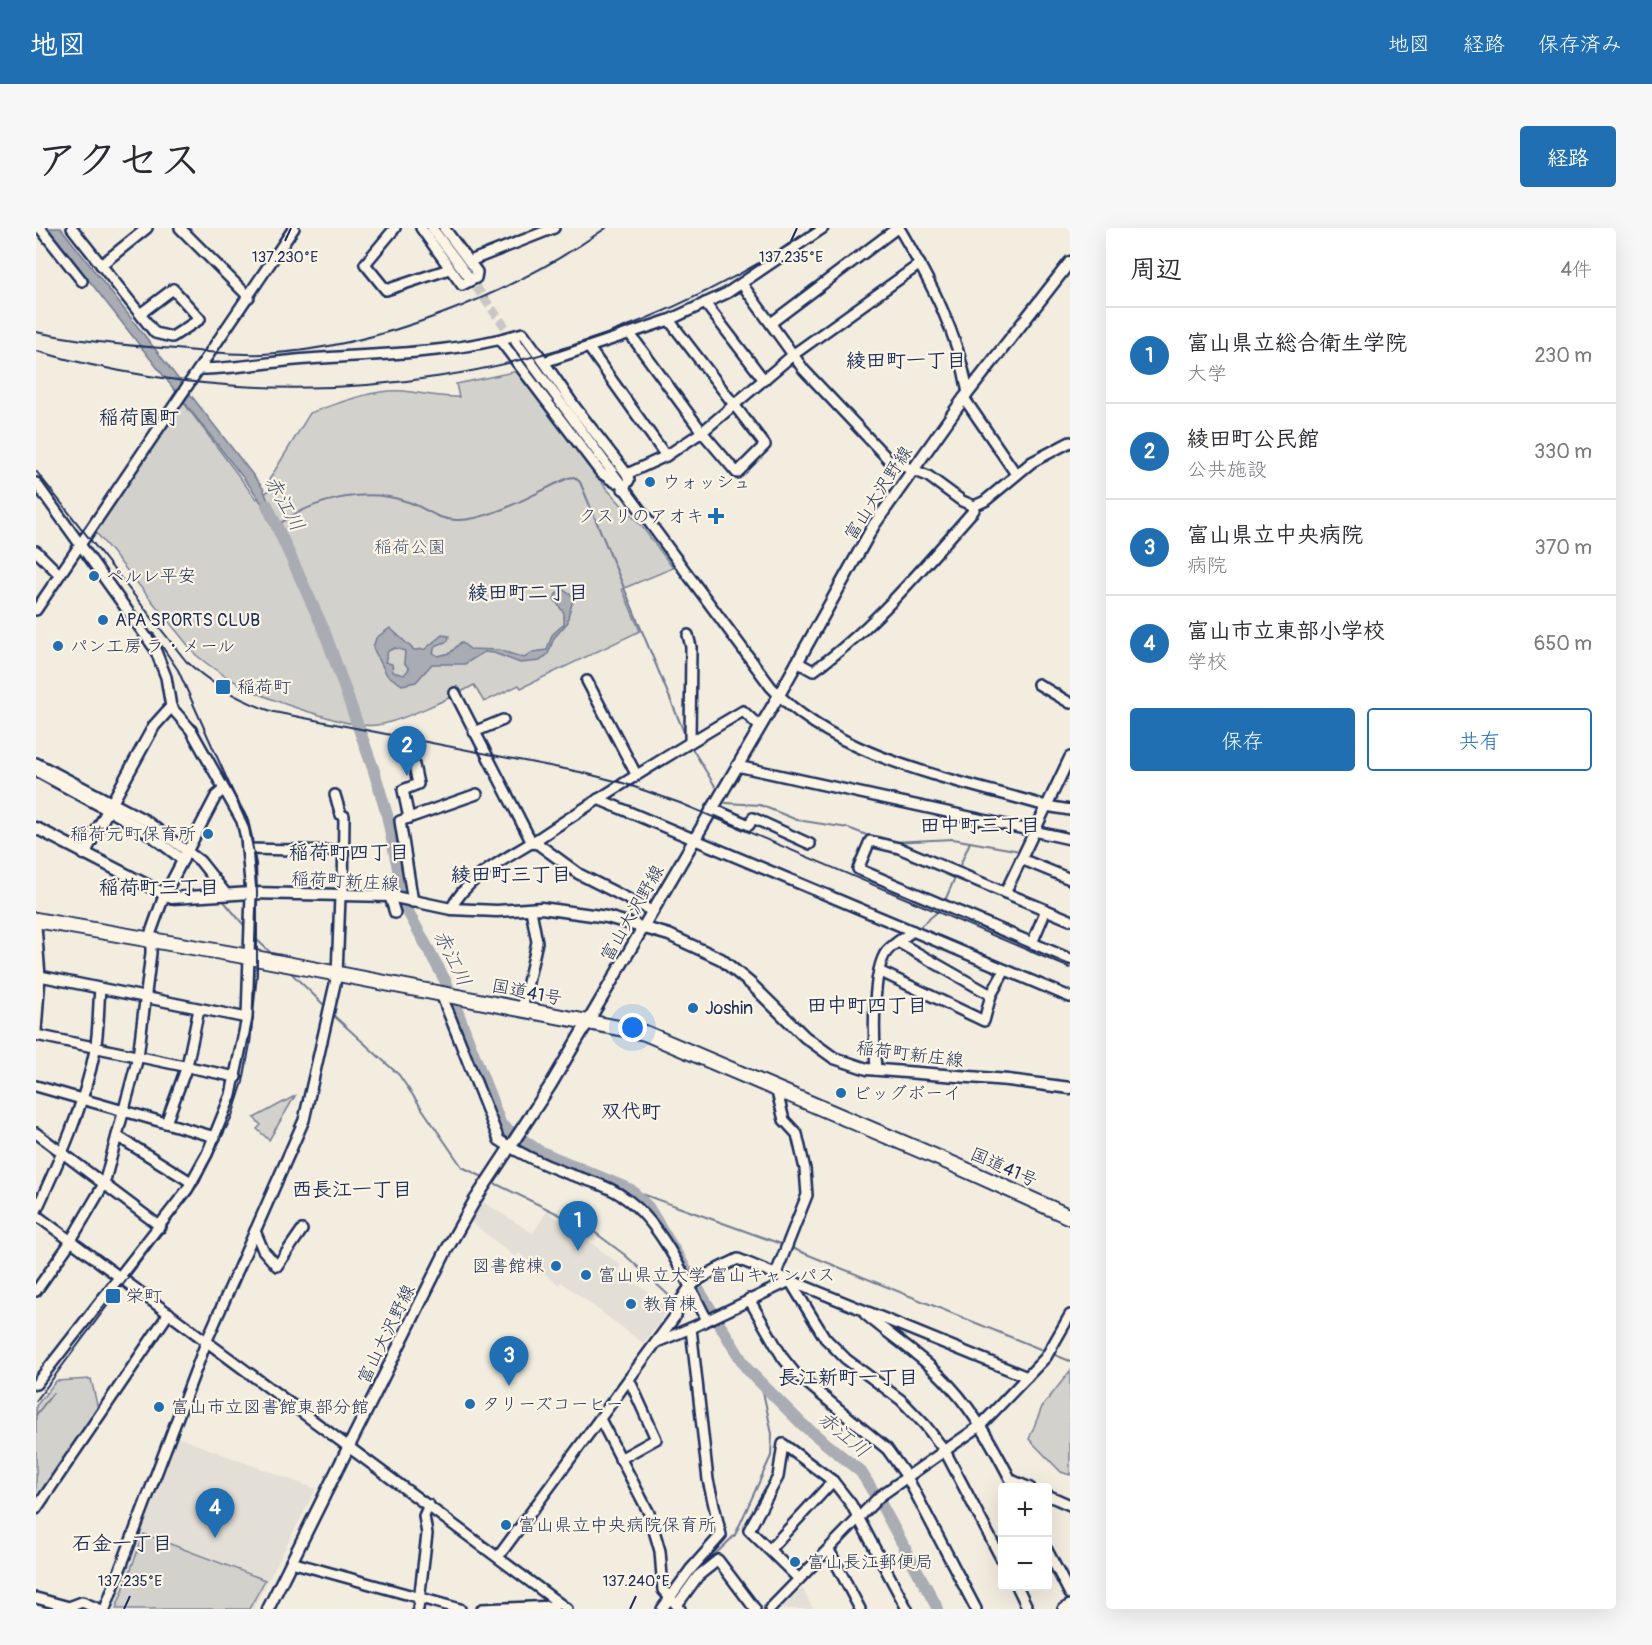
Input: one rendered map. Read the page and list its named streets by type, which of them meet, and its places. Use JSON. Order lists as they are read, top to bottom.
{
  "streets": {
    "highway": ["国道41号"],
    "main road": ["富山大沢野線", "稲荷町新庄線"]
  },
  "crossings": [
    ["富山大沢野線", "稲荷町新庄線"],
    ["富山大沢野線", "国道41号"]
  ],
  "districts": [
    "綾田町一丁目",
    "稲荷園町",
    "綾田町二丁目",
    "田中町三丁目",
    "稲荷町四丁目",
    "綾田町三丁目",
    "稲荷町三丁目",
    "田中町四丁目",
    "双代町",
    "西長江一丁目",
    "長江新町一丁目",
    "石金一丁目"
  ],
  "water": ["赤江川"],
  "parks": ["稲荷公園"],
  "places": {
    "other": [
      "ウォッシュ",
      "ペルレ平安",
      "APA SPORTS CLUB",
      "パン工房 ラ・メール",
      "稲荷元町保育所",
      "Joshin",
      "ビッグボーイ",
      "図書館棟",
      "富山県立大学 富山キャンパス",
      "教育棟",
      "タリーズコーヒー",
      "富山市立図書館東部分館",
      "富山県立中央病院保育所",
      "富山長江郵便局"
    ],
    "health": ["クスリのアオキ"],
    "transit": ["稲荷町", "栄町"]
  },
  "page": {
    "header": "地図",
    "nav": ["地図", "経路", "保存済み"],
    "title": "アクセス",
    "buttons": [
      "経路",
      ["保存", "共有"]
    ],
    "heading": ["周辺", "4件"],
    "list": [
      {
        "mark": "1",
        "name": "富山県立総合衛生学院",
        "note": "大学",
        "value": "230 m"
      },
      {
        "mark": "2",
        "name": "綾田町公民館",
        "note": "公共施設",
        "value": "330 m"
      },
      {
        "mark": "3",
        "name": "富山県立中央病院",
        "note": "病院",
        "value": "370 m"
      },
      {
        "mark": "4",
        "name": "富山市立東部小学校",
        "note": "学校",
        "value": "650 m"
      }
    ],
    "pins": [
      "2",
      "1",
      "3",
      "4"
    ],
    "map_buttons": ["+", "−"]
  },
  "coordinates": ["137.230°E", "137.235°E", "137.240°E"]
}
